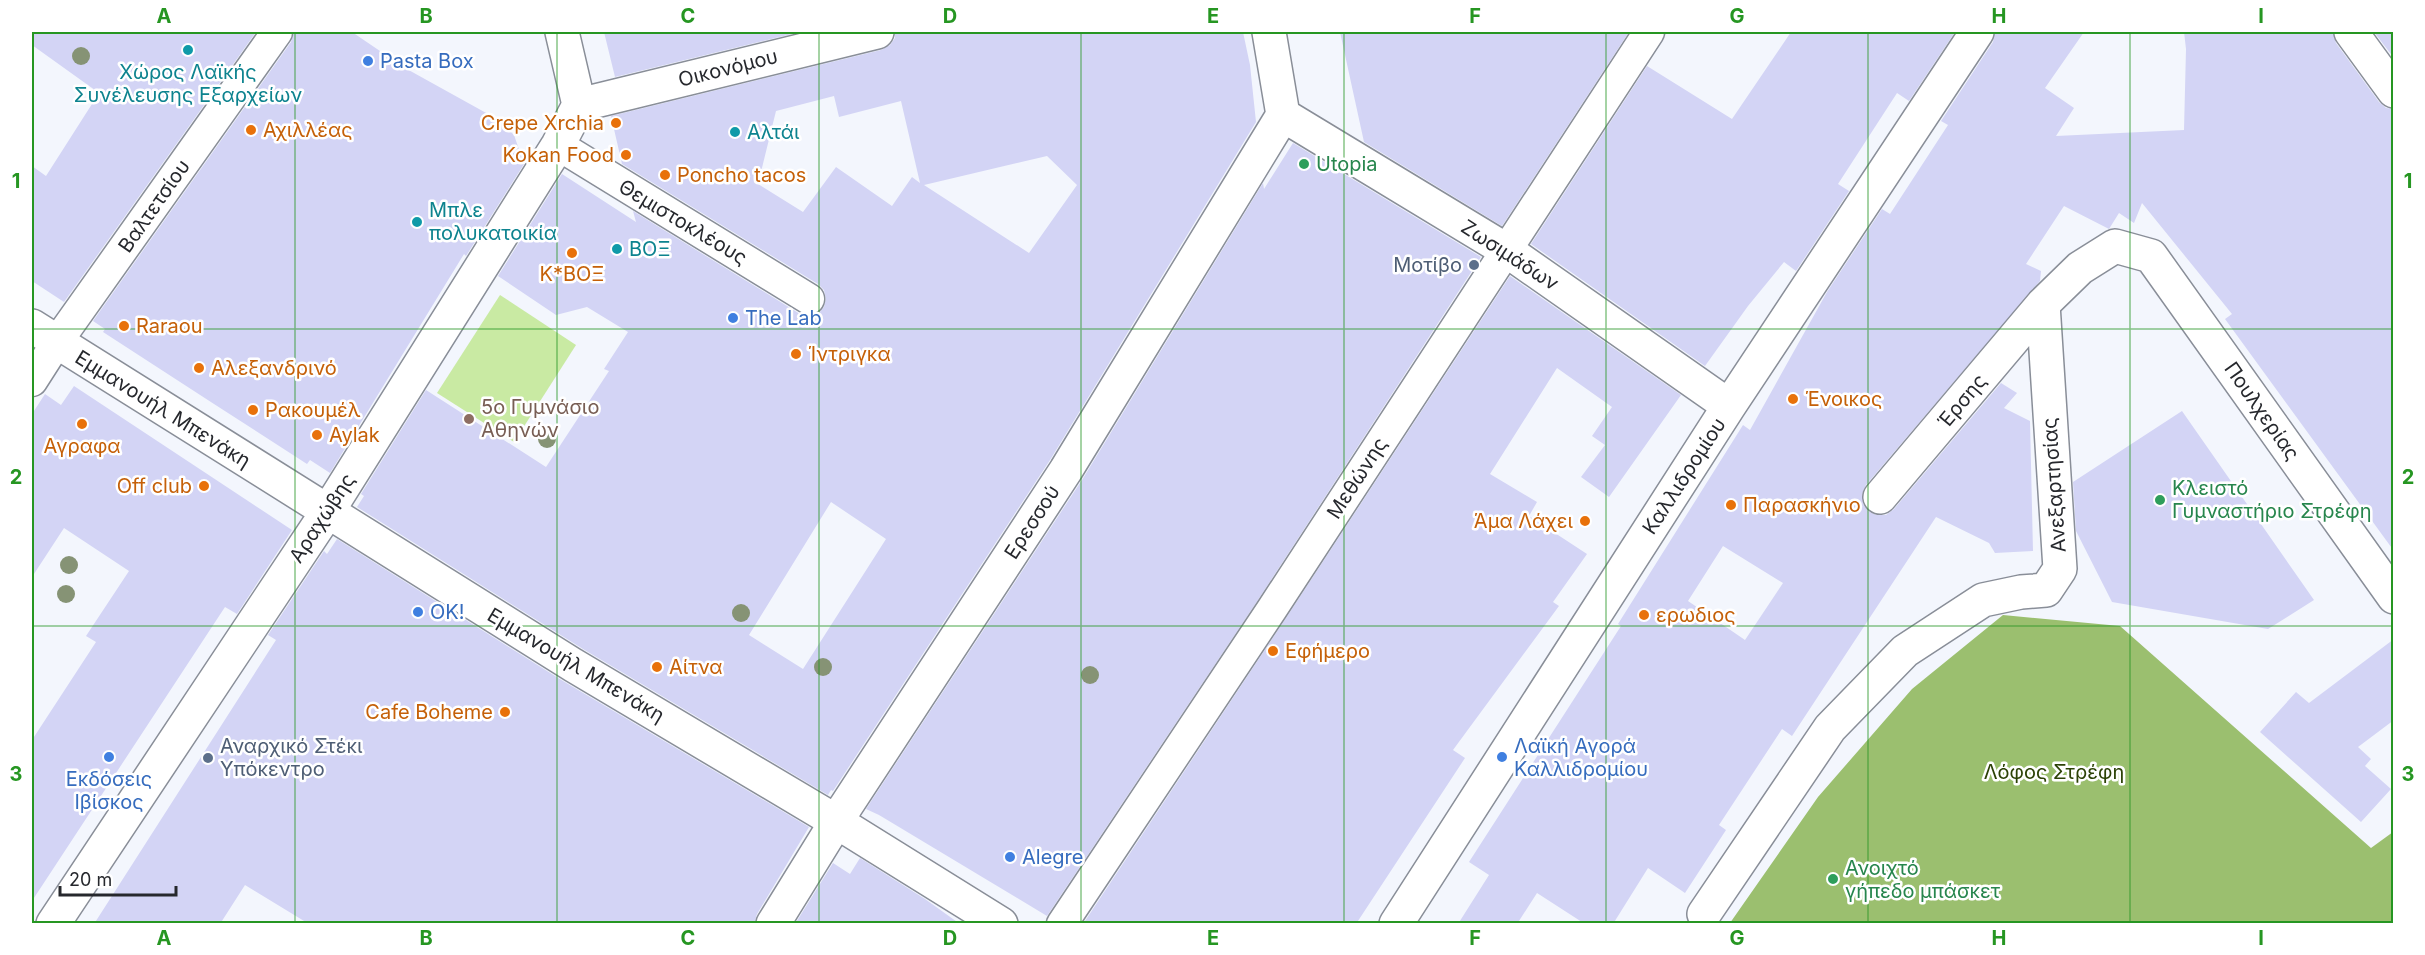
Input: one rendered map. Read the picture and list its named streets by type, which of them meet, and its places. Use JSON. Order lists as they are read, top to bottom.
{
  "streets": {
    "street": [
      "Οικονόμου",
      "Βαλτετσίου",
      "Θεμιστοκλέους",
      "Ζωσιμάδων",
      "Έρσης",
      "Εμμανουήλ Μπενάκη",
      "Πουλχερίας",
      "Καλλιδρομίου",
      "Μεθώνης",
      "Ανεξαρτησίας",
      "Αραχώβης",
      "Ερεσσού"
    ]
  },
  "crossings": [
    ["Οικονόμου", "Αραχώβης"],
    ["Βαλτετσίου", "Εμμανουήλ Μπενάκη"],
    ["Θεμιστοκλέους", "Αραχώβης"],
    ["Ζωσιμάδων", "Καλλιδρομίου"],
    ["Ζωσιμάδων", "Μεθώνης"],
    ["Ζωσιμάδων", "Ερεσσού"],
    ["Έρσης", "Πουλχερίας"],
    ["Έρσης", "Ανεξαρτησίας"],
    ["Εμμανουήλ Μπενάκη", "Αραχώβης"],
    ["Εμμανουήλ Μπενάκη", "Ερεσσού"],
    ["Πουλχερίας", "Ανεξαρτησίας"]
  ],
  "parks": ["Λόφος Στρέφη"],
  "places": [
    "Χώρος Λαϊκής Συνέλευσης Εξαρχείων",
    "Pasta Box",
    "Crepe Xrchia",
    "Αχιλλέας",
    "Αλτάι",
    "Kokan Food",
    "Utopia",
    "Poncho tacos",
    "Μπλε πολυκατοικία",
    "ΒΟΞ",
    "Κ*ΒΟΞ",
    "Μοτίβο",
    "The Lab",
    "Raraou",
    "Ίντριγκα",
    "Αλεξανδρινό",
    "Ένοικος",
    "Ρακουμέλ",
    "5ο Γυμνάσιο Αθηνών",
    "Αγραφα",
    "Aylak",
    "Off club",
    "Κλειστό Γυμναστήριο Στρέφη",
    "Παρασκήνιο",
    "Άμα Λάχει",
    "ΟΚ!",
    "ερωδιος",
    "Εφήμερο",
    "Αίτνα",
    "Cafe Boheme",
    "Εκδόσεις Ιβίσκος",
    "Λαϊκή Αγορά Καλλιδρομίου",
    "Αναρχικό Στέκι Υπόκεντρο",
    "Alegre",
    "Ανοιχτό γήπεδο μπάσκετ"
  ],
  "scale_bar": "20 m",
  "grid": {
    "columns": [
      "A",
      "B",
      "C",
      "D",
      "E",
      "F",
      "G",
      "H",
      "I"
    ],
    "rows": ["1", "2", "3"]
  }
}
